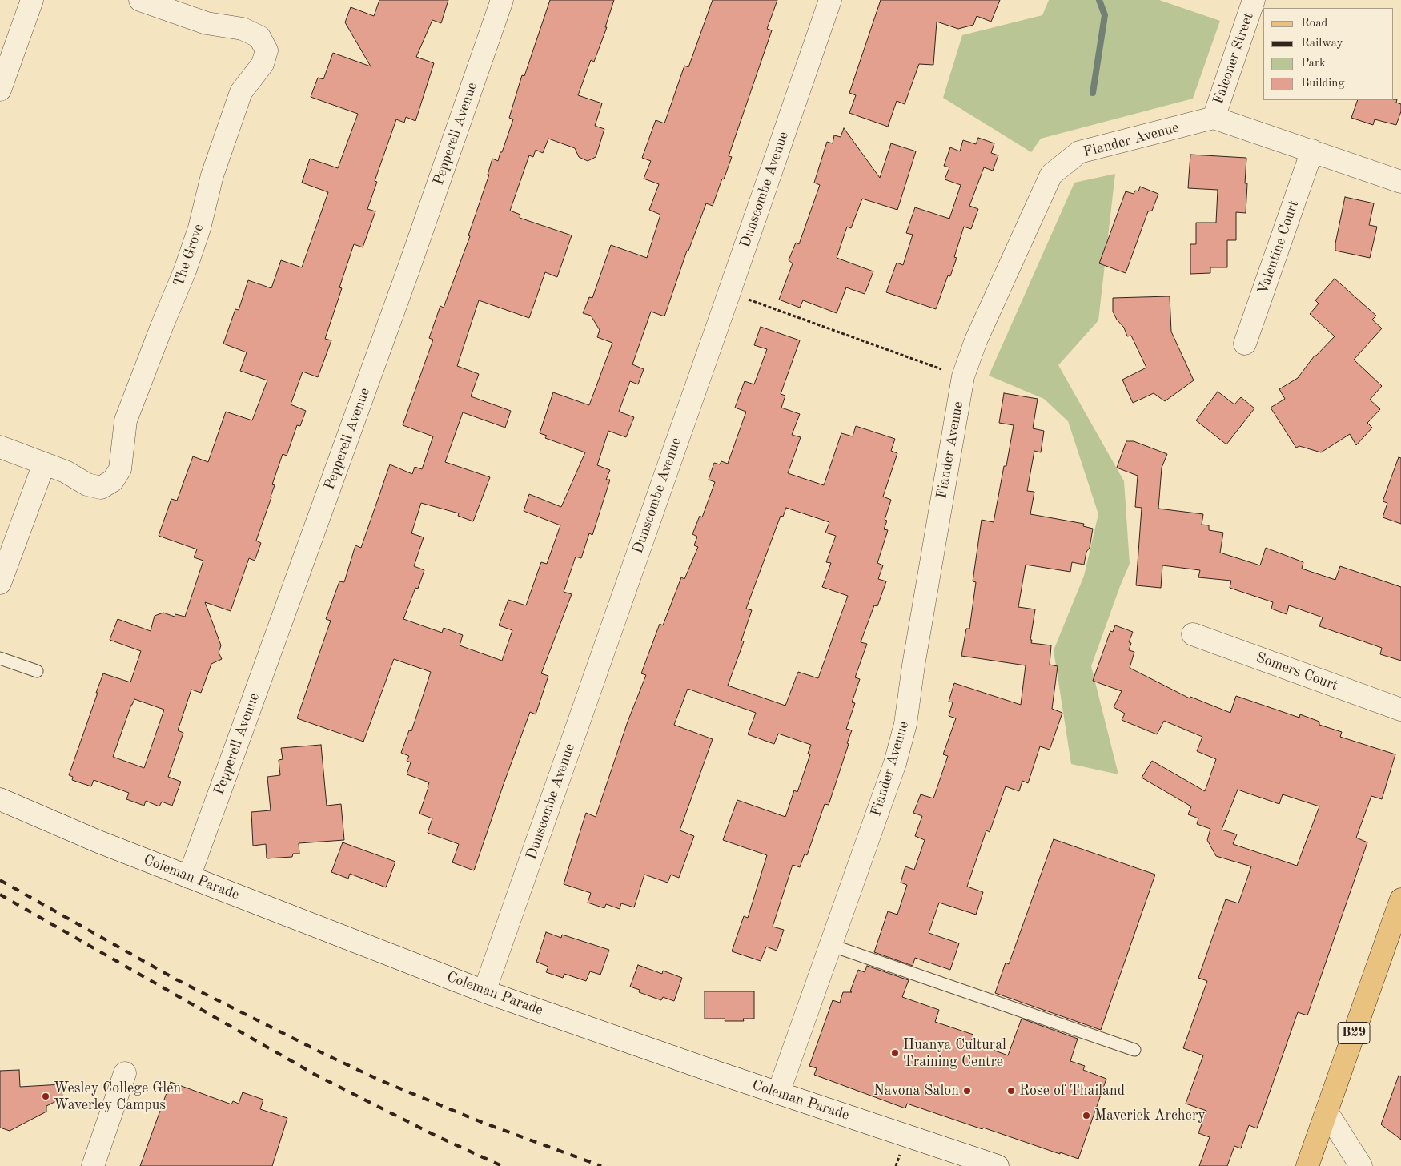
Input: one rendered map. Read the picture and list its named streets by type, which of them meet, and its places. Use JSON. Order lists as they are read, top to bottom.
{
  "streets": {
    "main road": ["B29"],
    "street": [
      "Falconer Street",
      "Pepperell Avenue",
      "Fiander Avenue",
      "Dunscombe Avenue",
      "Valentine Court",
      "The Grove",
      "Somers Court",
      "Coleman Parade"
    ]
  },
  "crossings": [
    ["Falconer Street", "Fiander Avenue"],
    ["Pepperell Avenue", "Coleman Parade"],
    ["Fiander Avenue", "Coleman Parade"],
    ["Dunscombe Avenue", "Coleman Parade"]
  ],
  "places": [
    "Huanya Cultural Training Centre",
    "Navona Salon",
    "Rose of Thailand",
    "Wesley College Glen Waverley Campus",
    "Maverick Archery"
  ],
  "legend": [
    "Road",
    "Railway",
    "Park",
    "Building"
  ]
}
